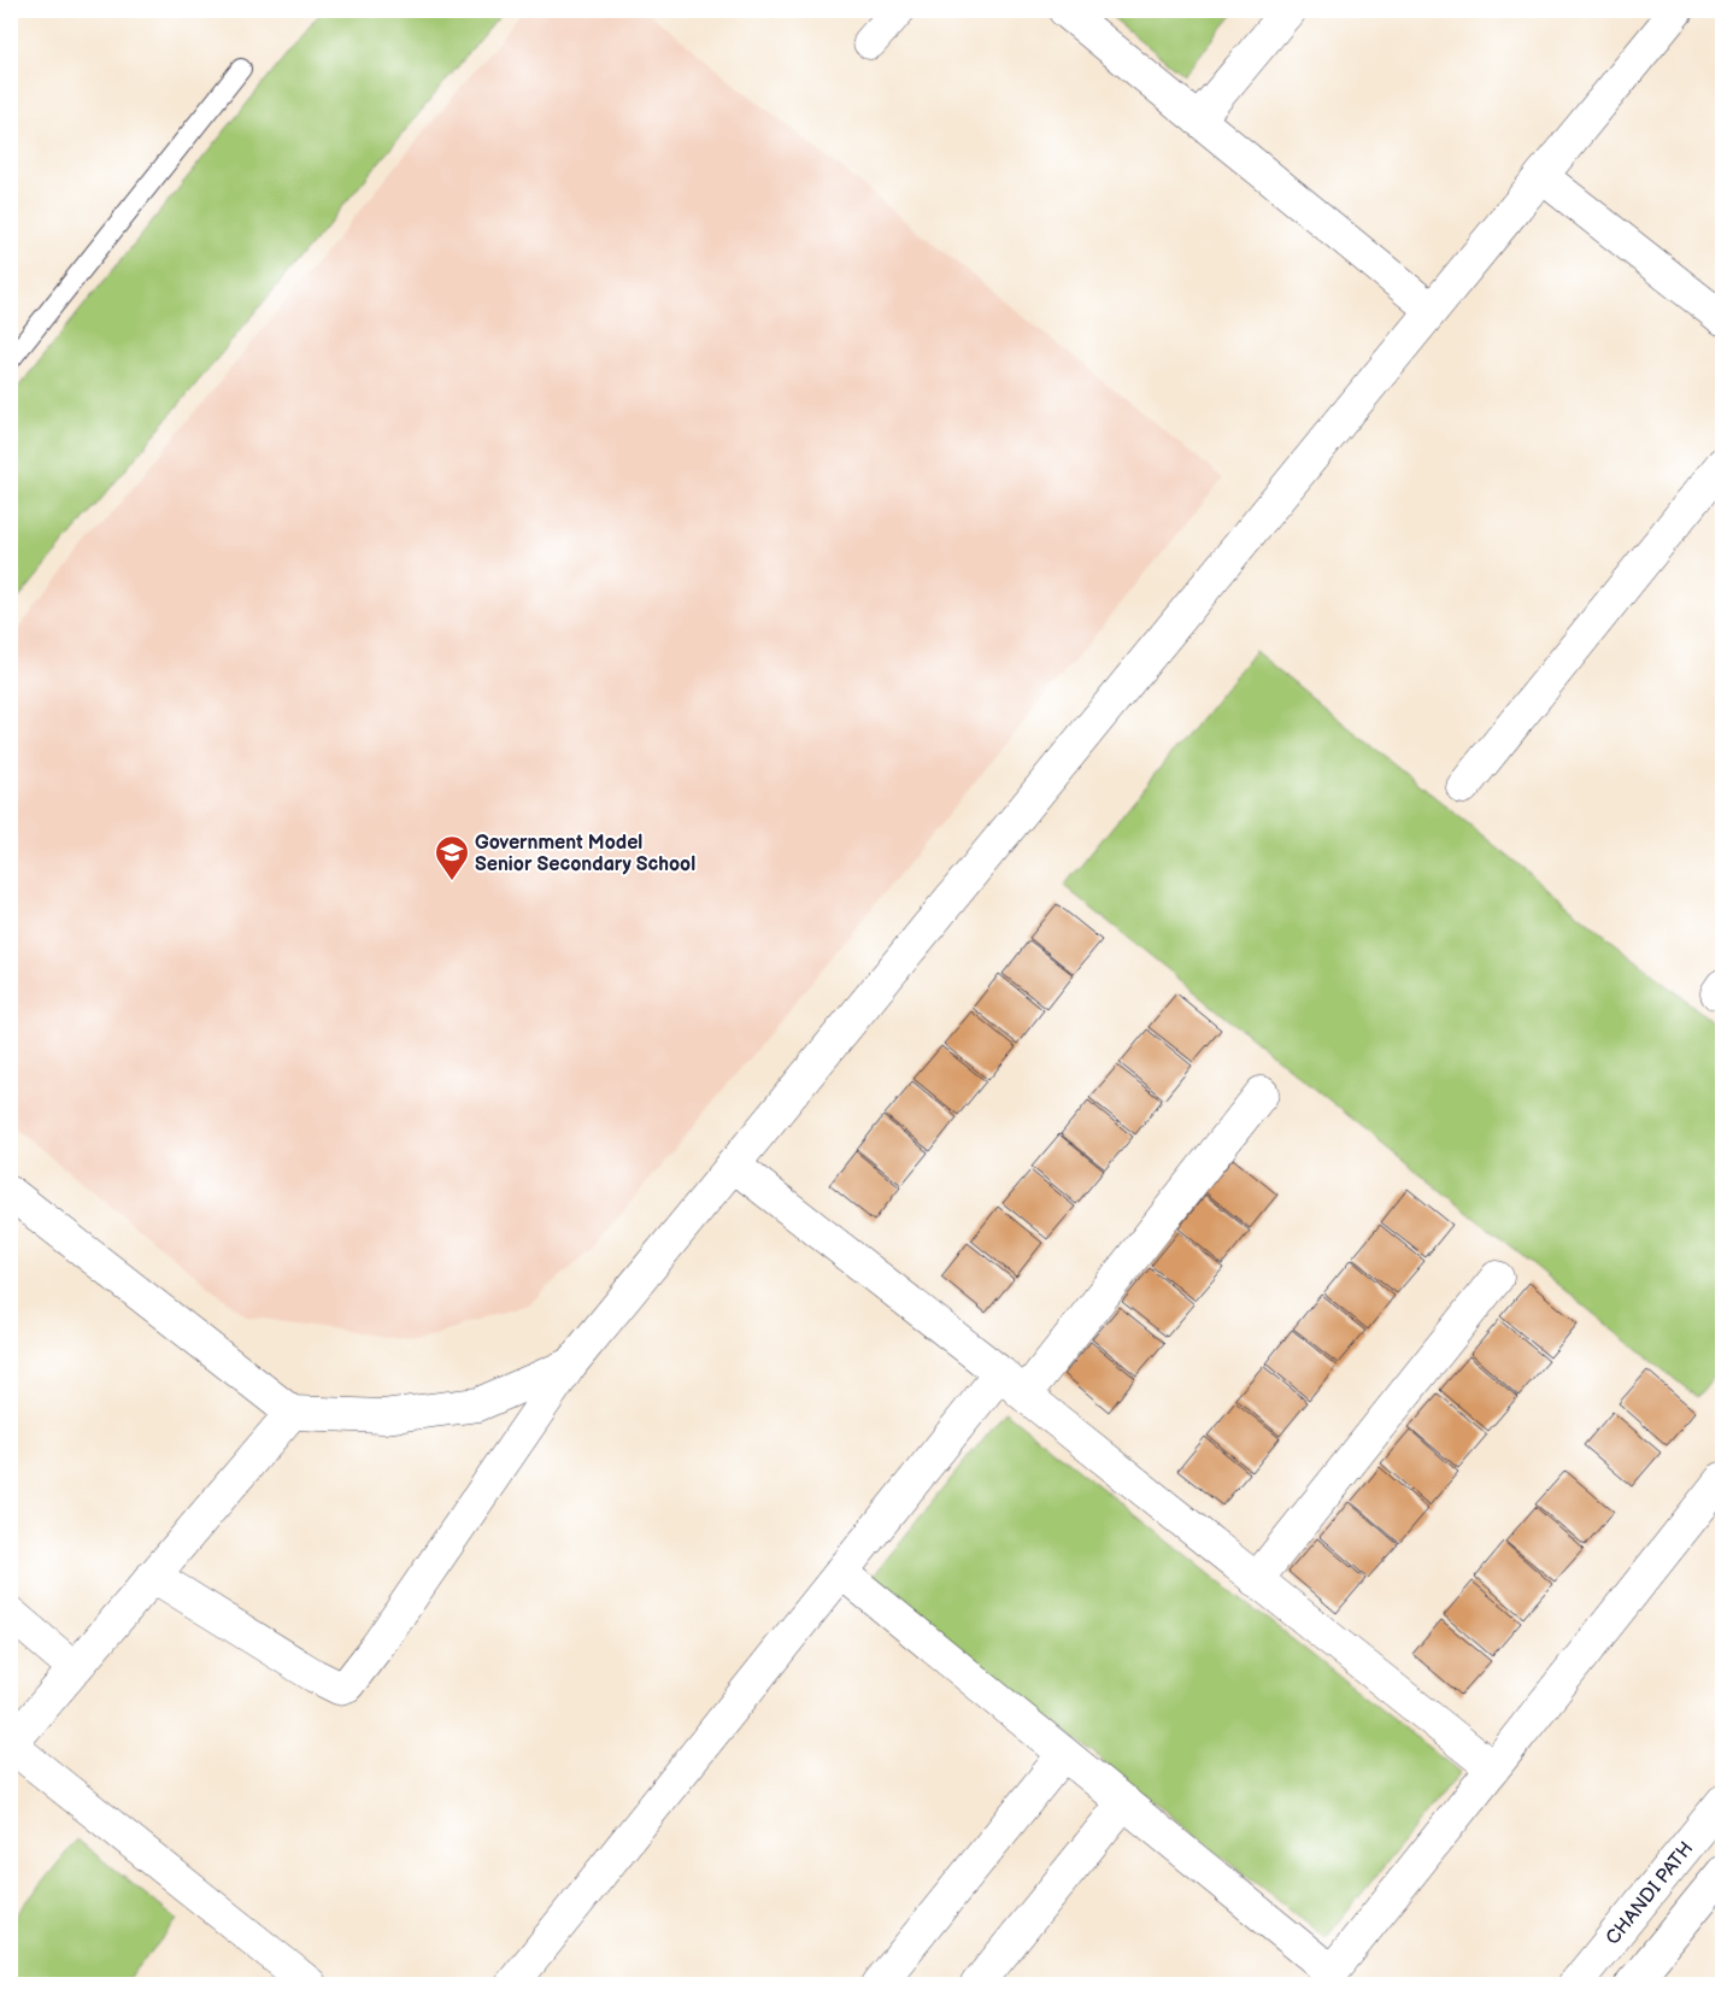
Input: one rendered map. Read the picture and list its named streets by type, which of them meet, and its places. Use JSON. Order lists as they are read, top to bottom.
{
  "streets": {
    "street": ["CHANDI PATH"]
  },
  "places": {
    "school or university": ["Government Model Senior Secondary School"]
  }
}
